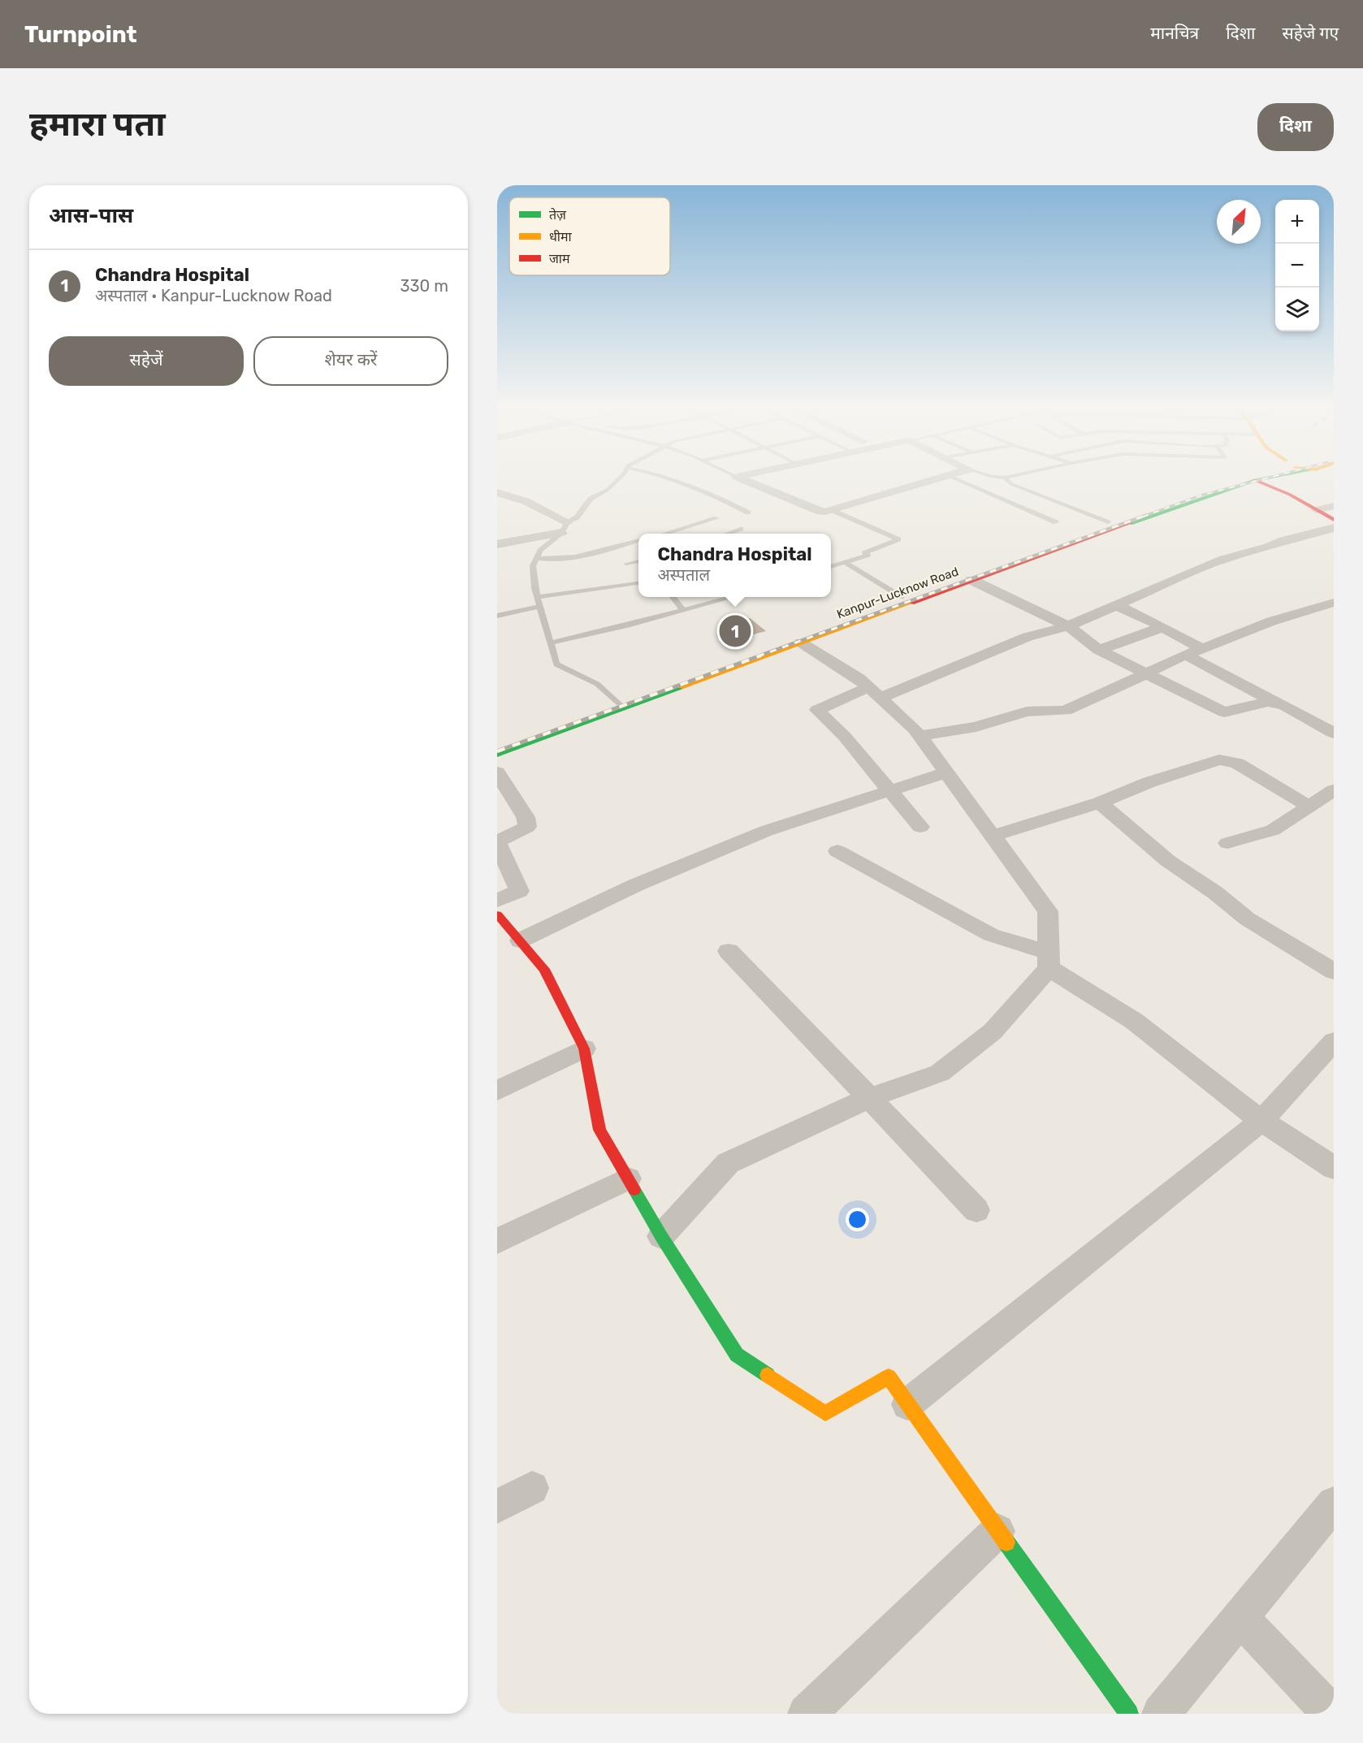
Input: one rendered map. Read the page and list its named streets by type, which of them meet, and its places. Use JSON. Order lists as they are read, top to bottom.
{
  "streets": {
    "main road": ["Kanpur-Lucknow Road"]
  },
  "legend": ["तेज़", "धीमा", "जाम"],
  "north": "top right",
  "page": {
    "header": "Turnpoint",
    "nav": ["मानचित्र", "दिशा", "सहेजे गए"],
    "buttons": [
      "दिशा",
      ["सहेजें", "शेयर करें"]
    ],
    "title": "हमारा पता",
    "heading": "आस-पास",
    "map_buttons": ["+", "−"],
    "list": [
      {
        "mark": "1",
        "name": "Chandra Hospital",
        "note": "अस्पताल · Kanpur-Lucknow Road",
        "value": "330 m"
      }
    ],
    "popup": ["Chandra Hospital", "अस्पताल"],
    "pins": "1"
  }
}
